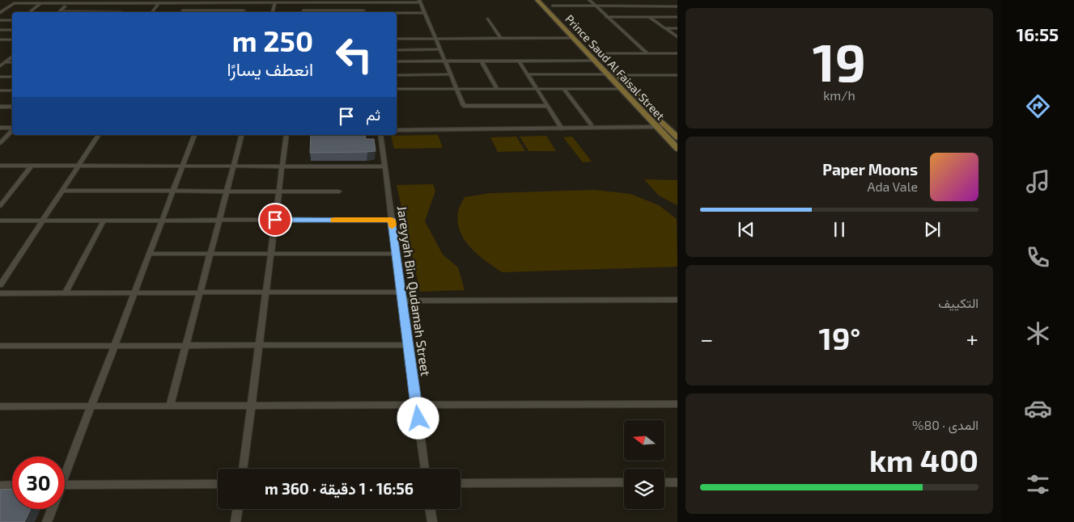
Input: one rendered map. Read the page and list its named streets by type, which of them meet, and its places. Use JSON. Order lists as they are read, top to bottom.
{
  "streets": {
    "main road": ["Prince Saud Al Faisal Street"],
    "street": ["Jareyyah Bin Qudamah Street"]
  },
  "north": "left",
  "page": {
    "tabs": "16:55",
    "tile": [
      ["19", "km/h"],
      "التكييف",
      ["المدى · 80%", "400 km"]
    ],
    "turn": ["250 m", "انعطف يسارًا"],
    "then": "ثم",
    "song": ["Paper Moons", "Ada Vale"],
    "heat": ["−", "19°", "+"],
    "limit": "30",
    "trip": "16:56 · 1 دقيقة · 360 m"
  }
}
